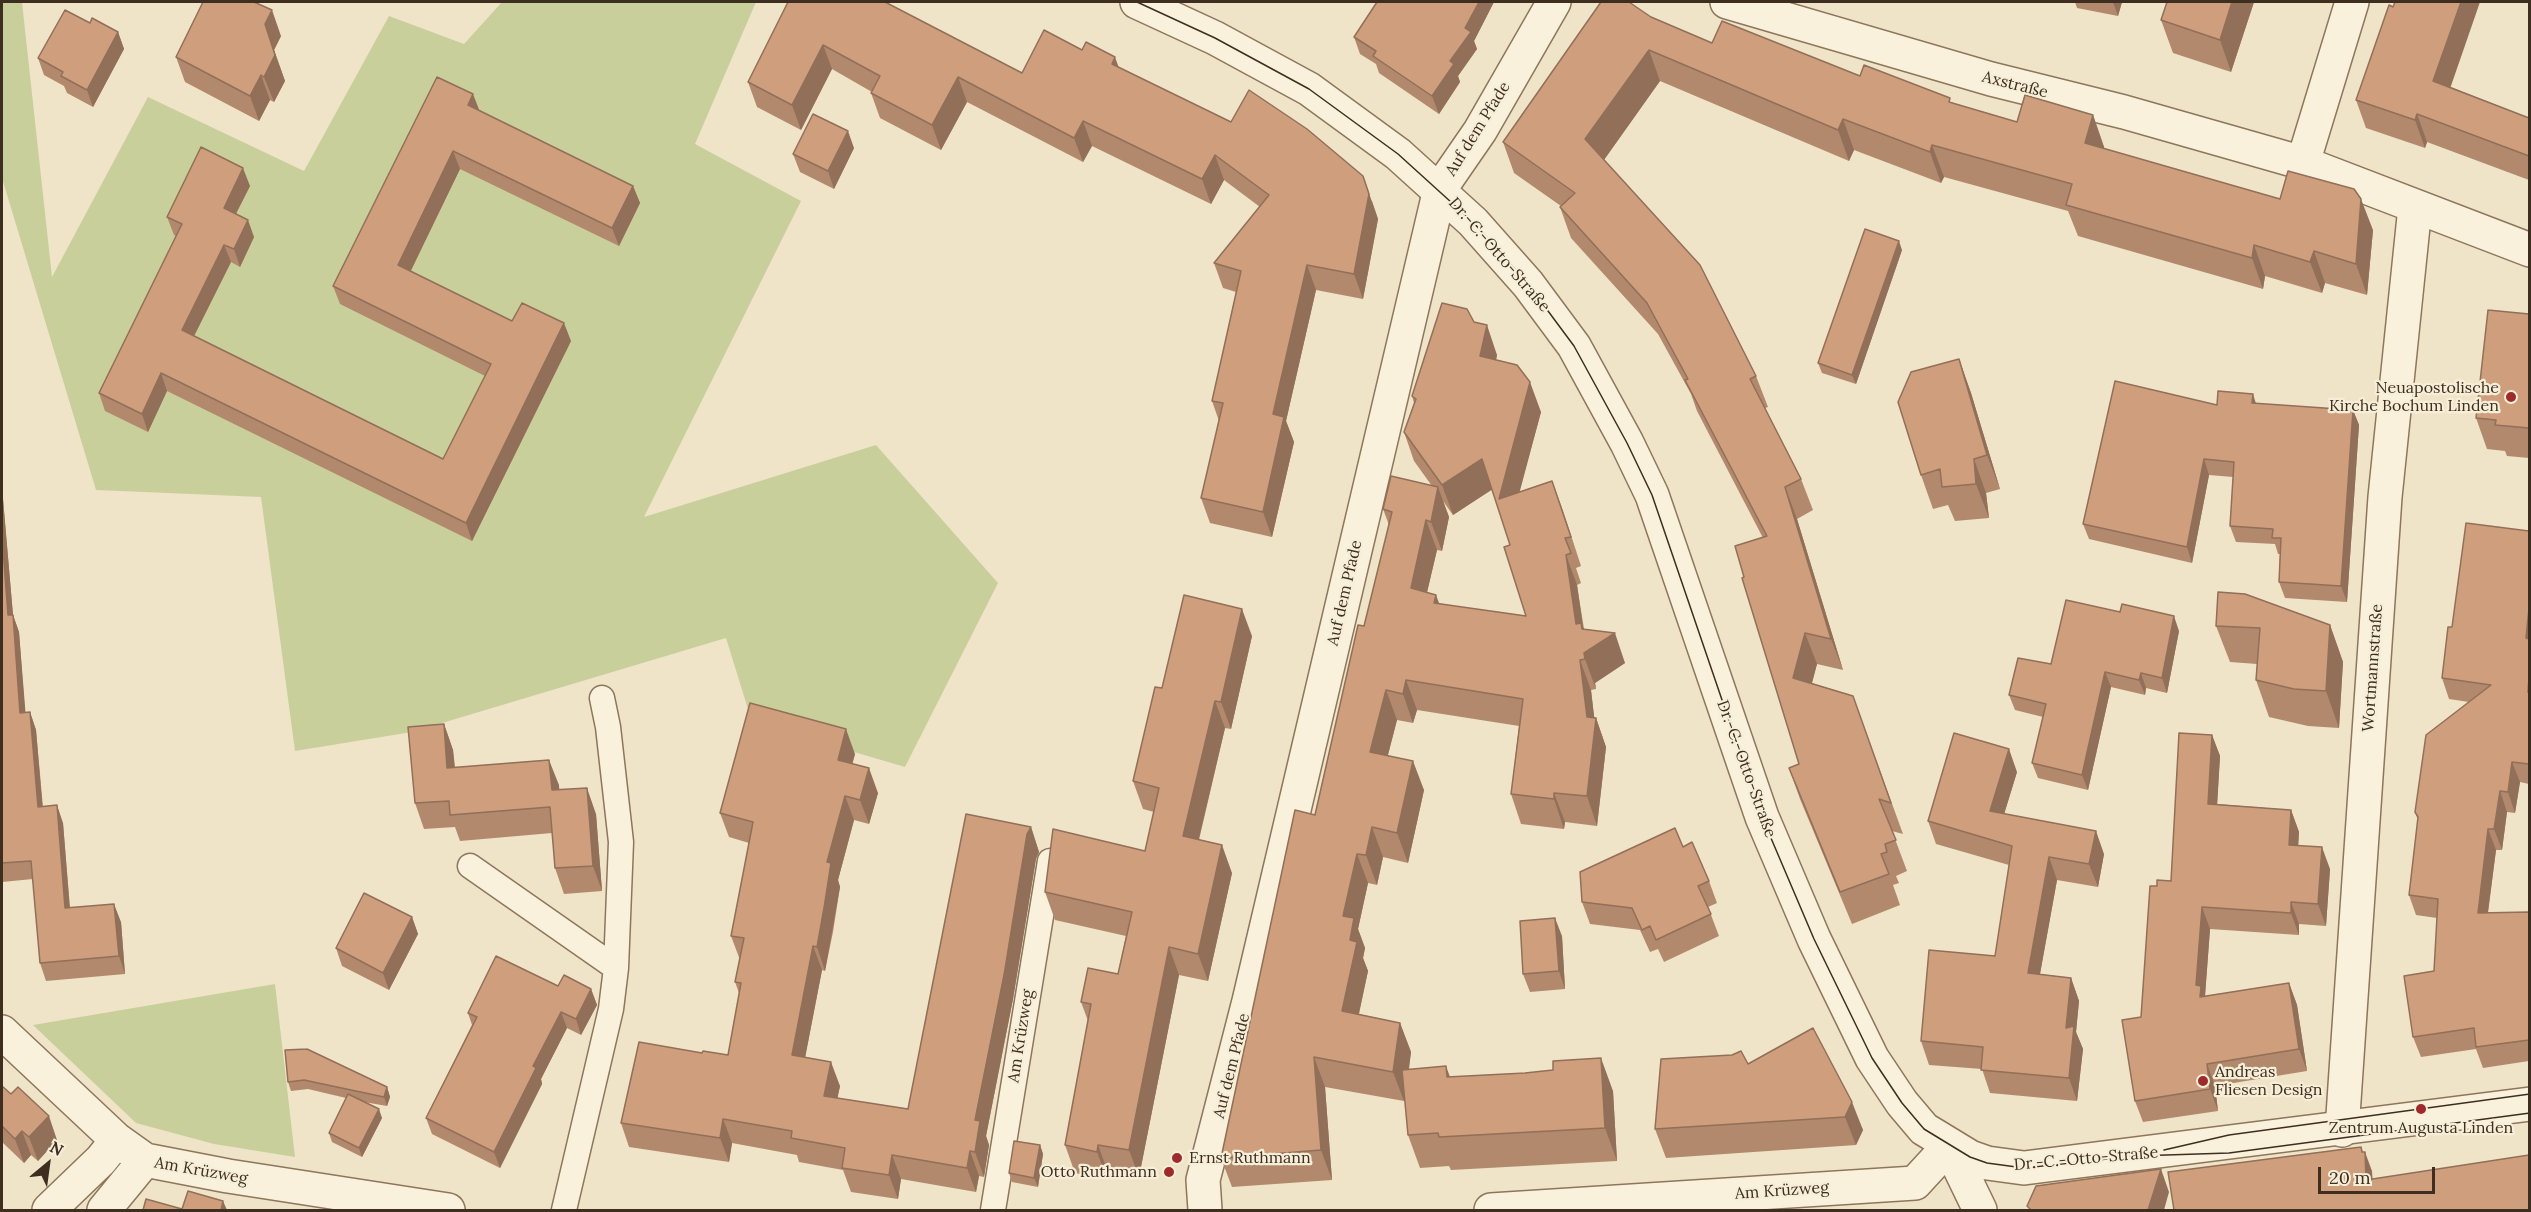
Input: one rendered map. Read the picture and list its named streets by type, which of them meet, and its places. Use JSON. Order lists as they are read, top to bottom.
{
  "streets": {
    "street": [
      "Axstraße",
      "Auf dem Pfade",
      "Dr.-C.-Otto-Straße",
      "Wortmannstraße",
      "Am Krüzweg"
    ]
  },
  "crossings": [
    ["Axstraße", "Wortmannstraße"],
    ["Auf dem Pfade", "Dr.-C.-Otto-Straße"],
    ["Dr.-C.-Otto-Straße", "Wortmannstraße"],
    ["Dr.-C.-Otto-Straße", "Am Krüzweg"]
  ],
  "places": [
    "Neuapostolische Kirche Bochum Linden",
    "Andreas Fliesen Design",
    "Zentrum Augusta Linden",
    "Ernst Ruthmann",
    "Otto Ruthmann"
  ],
  "scale_bar": "20 m",
  "north": "top right"
}
